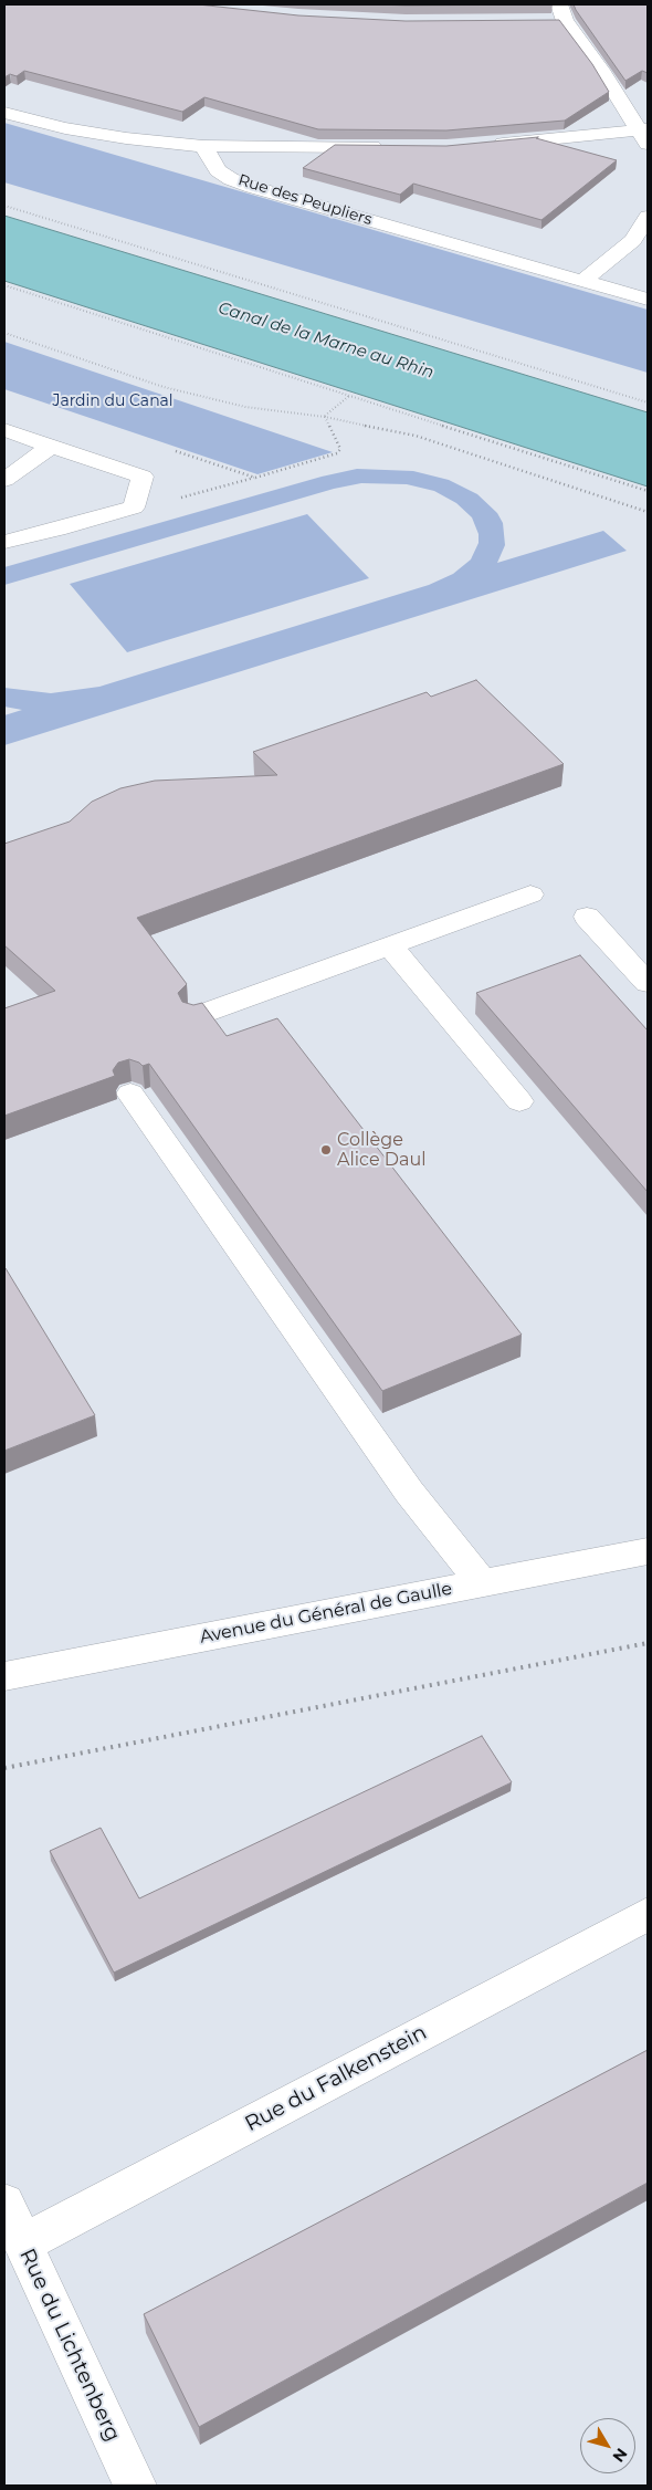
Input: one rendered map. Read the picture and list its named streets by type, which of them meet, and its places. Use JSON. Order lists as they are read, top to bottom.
{
  "streets": {
    "street": [
      "Rue des Peupliers",
      "Avenue du Général de Gaulle",
      "Rue du Falkenstein",
      "Rue du Lichtenberg"
    ]
  },
  "crossings": [
    ["Rue du Falkenstein", "Rue du Lichtenberg"]
  ],
  "water": ["Canal de la Marne au Rhin"],
  "parks": ["Jardin du Canal"],
  "places": ["Collège Alice Daul"],
  "north": "bottom right"
}
